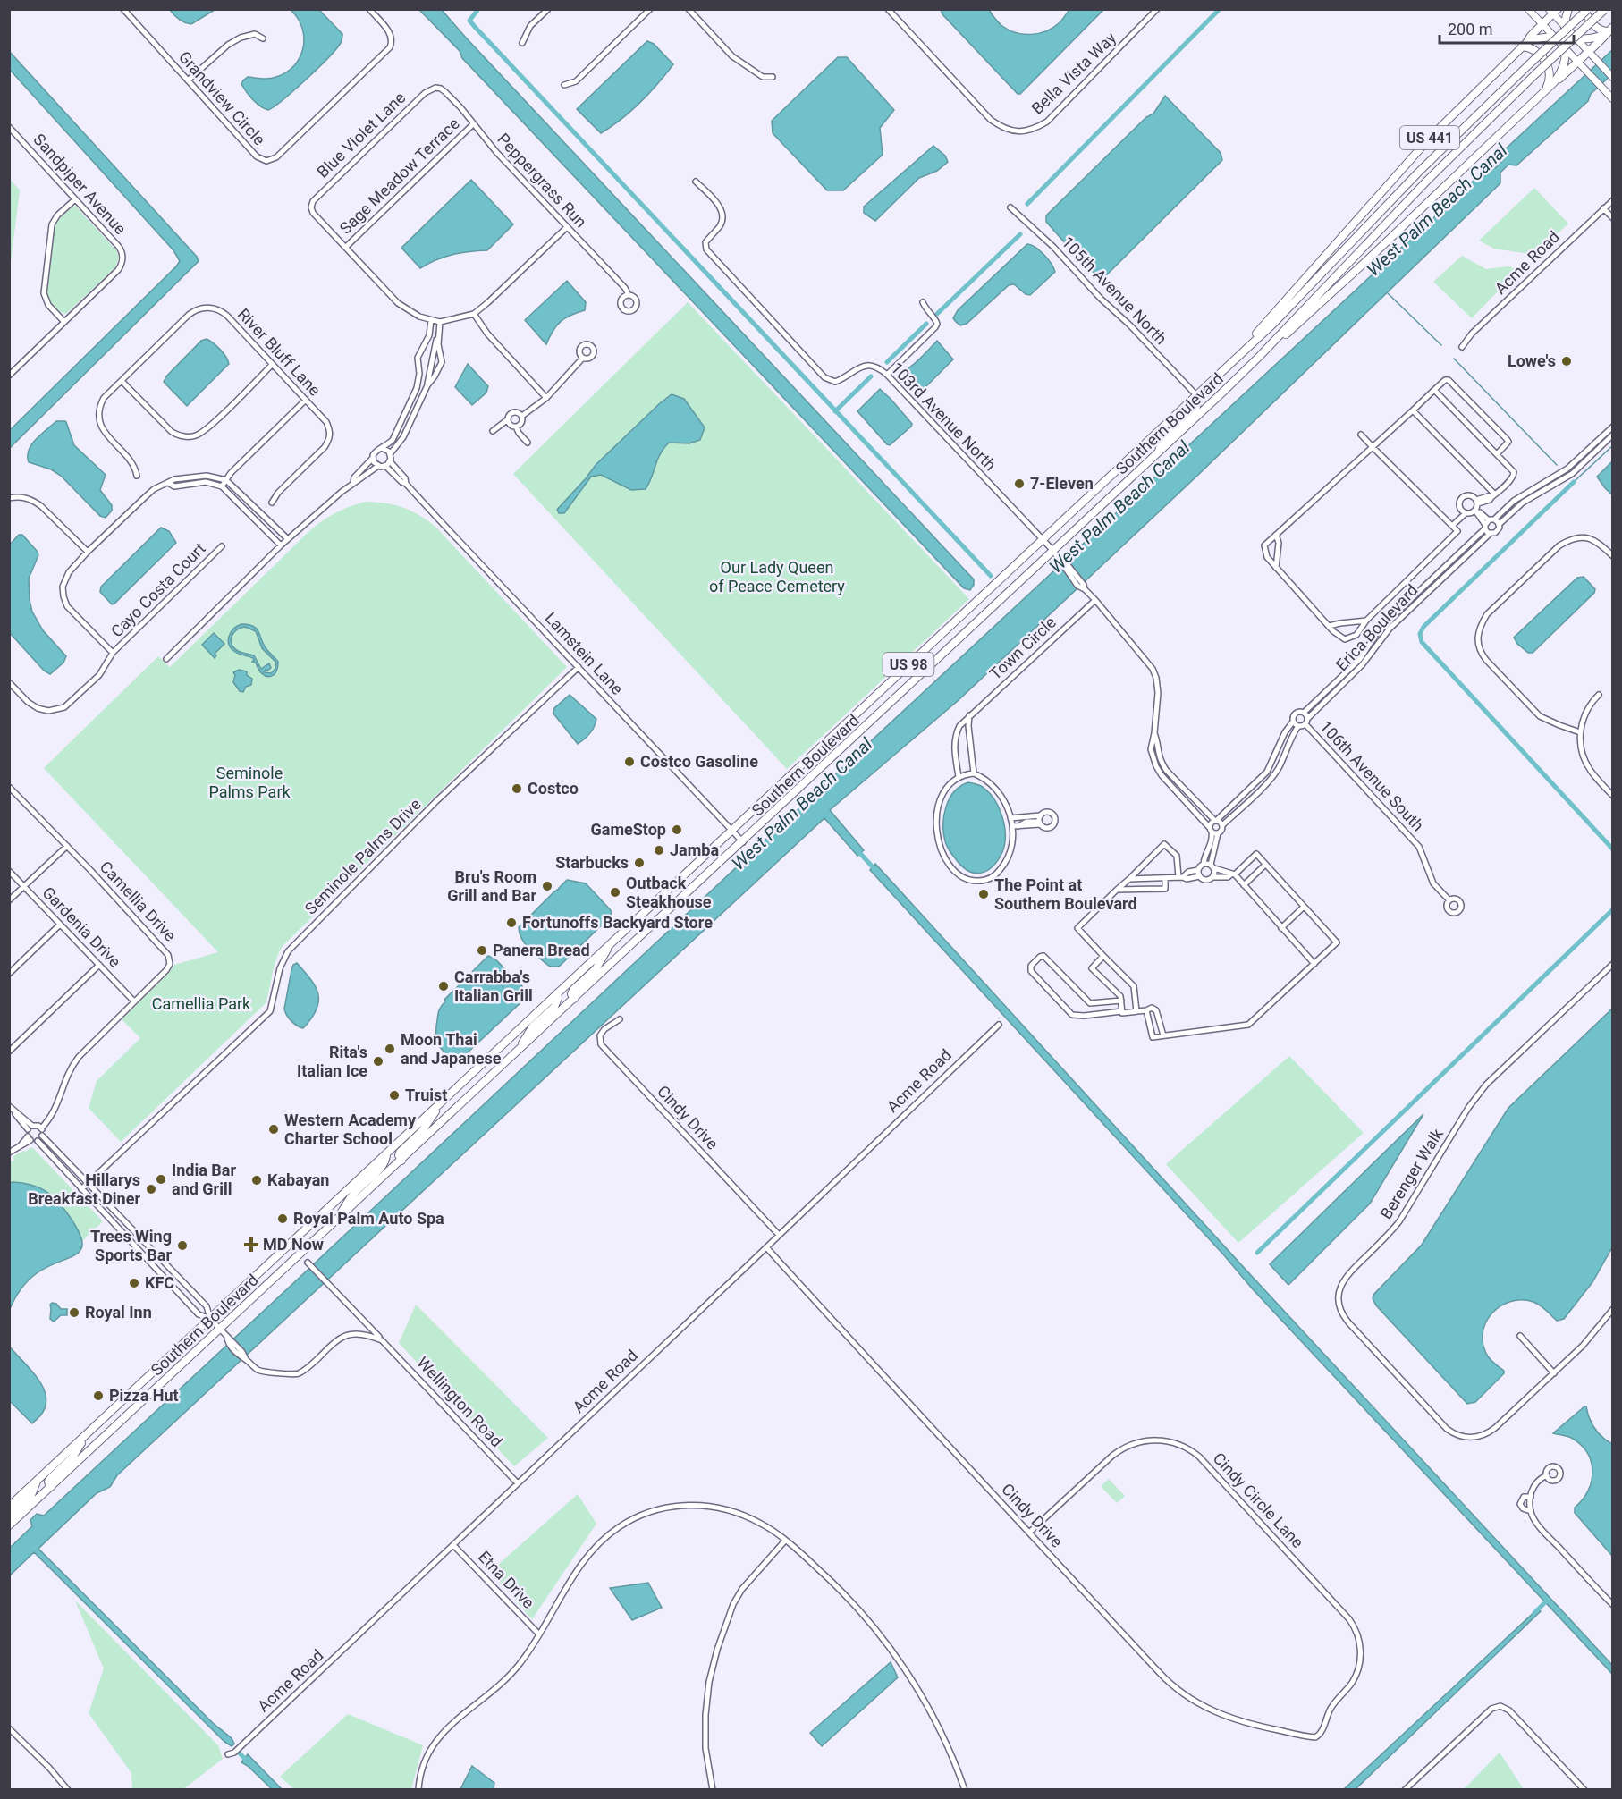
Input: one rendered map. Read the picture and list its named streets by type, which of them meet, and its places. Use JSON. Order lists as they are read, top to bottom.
{
  "streets": {
    "highway": ["US 441", "Southern Boulevard", "US 98"],
    "street": [
      "Bella Vista Way",
      "Grandview Circle",
      "Blue Violet Lane",
      "Sage Meadow Terrace",
      "Peppergrass Run",
      "Sandpiper Avenue",
      "Acme Road",
      "105th Avenue North",
      "River Bluff Lane",
      "103rd Avenue North",
      "Cayo Costa Court",
      "Erica Boulevard",
      "Town Circle",
      "Lamstein Lane",
      "106th Avenue South",
      "Seminole Palms Drive",
      "Camellia Drive",
      "Gardenia Drive",
      "Cindy Drive",
      "Berenger Walk",
      "Wellington Road",
      "Cindy Circle Lane",
      "Etna Drive"
    ]
  },
  "crossings": [
    ["Blue Violet Lane", "Sage Meadow Terrace"],
    ["Blue Violet Lane", "Peppergrass Run"],
    ["US 441", "Southern Boulevard"],
    ["Sage Meadow Terrace", "Peppergrass Run"],
    ["Acme Road", "Cindy Drive"],
    ["Acme Road", "Wellington Road"],
    ["Acme Road", "Etna Drive"],
    ["105th Avenue North", "Southern Boulevard"],
    ["103rd Avenue North", "Southern Boulevard"],
    ["103rd Avenue North", "Town Circle"],
    ["Southern Boulevard", "Lamstein Lane"],
    ["Erica Boulevard", "106th Avenue South"],
    ["Lamstein Lane", "Seminole Palms Drive"],
    ["Camellia Drive", "Gardenia Drive"],
    ["Cindy Drive", "Cindy Circle Lane"]
  ],
  "water": ["West Palm Beach Canal"],
  "parks": ["Our Lady Queen of Peace Cemetery", "Seminole Palms Park", "Camellia Park"],
  "places": {
    "other": [
      "Lowe's",
      "7-Eleven",
      "Costco Gasoline",
      "Costco",
      "GameStop",
      "Jamba",
      "Starbucks",
      "Bru's Room Grill and Bar",
      "Outback Steakhouse",
      "The Point at Southern Boulevard",
      "Fortunoffs Backyard Store",
      "Panera Bread",
      "Carrabba's Italian Grill",
      "Moon Thai and Japanese",
      "Rita's Italian Ice",
      "Truist",
      "Western Academy Charter School",
      "India Bar and Grill",
      "Kabayan",
      "Hillarys Breakfast Diner",
      "Royal Palm Auto Spa",
      "Trees Wing Sports Bar",
      "KFC",
      "Royal Inn",
      "Pizza Hut"
    ],
    "health": ["MD Now"]
  },
  "scale_bar": "200 m"
}
